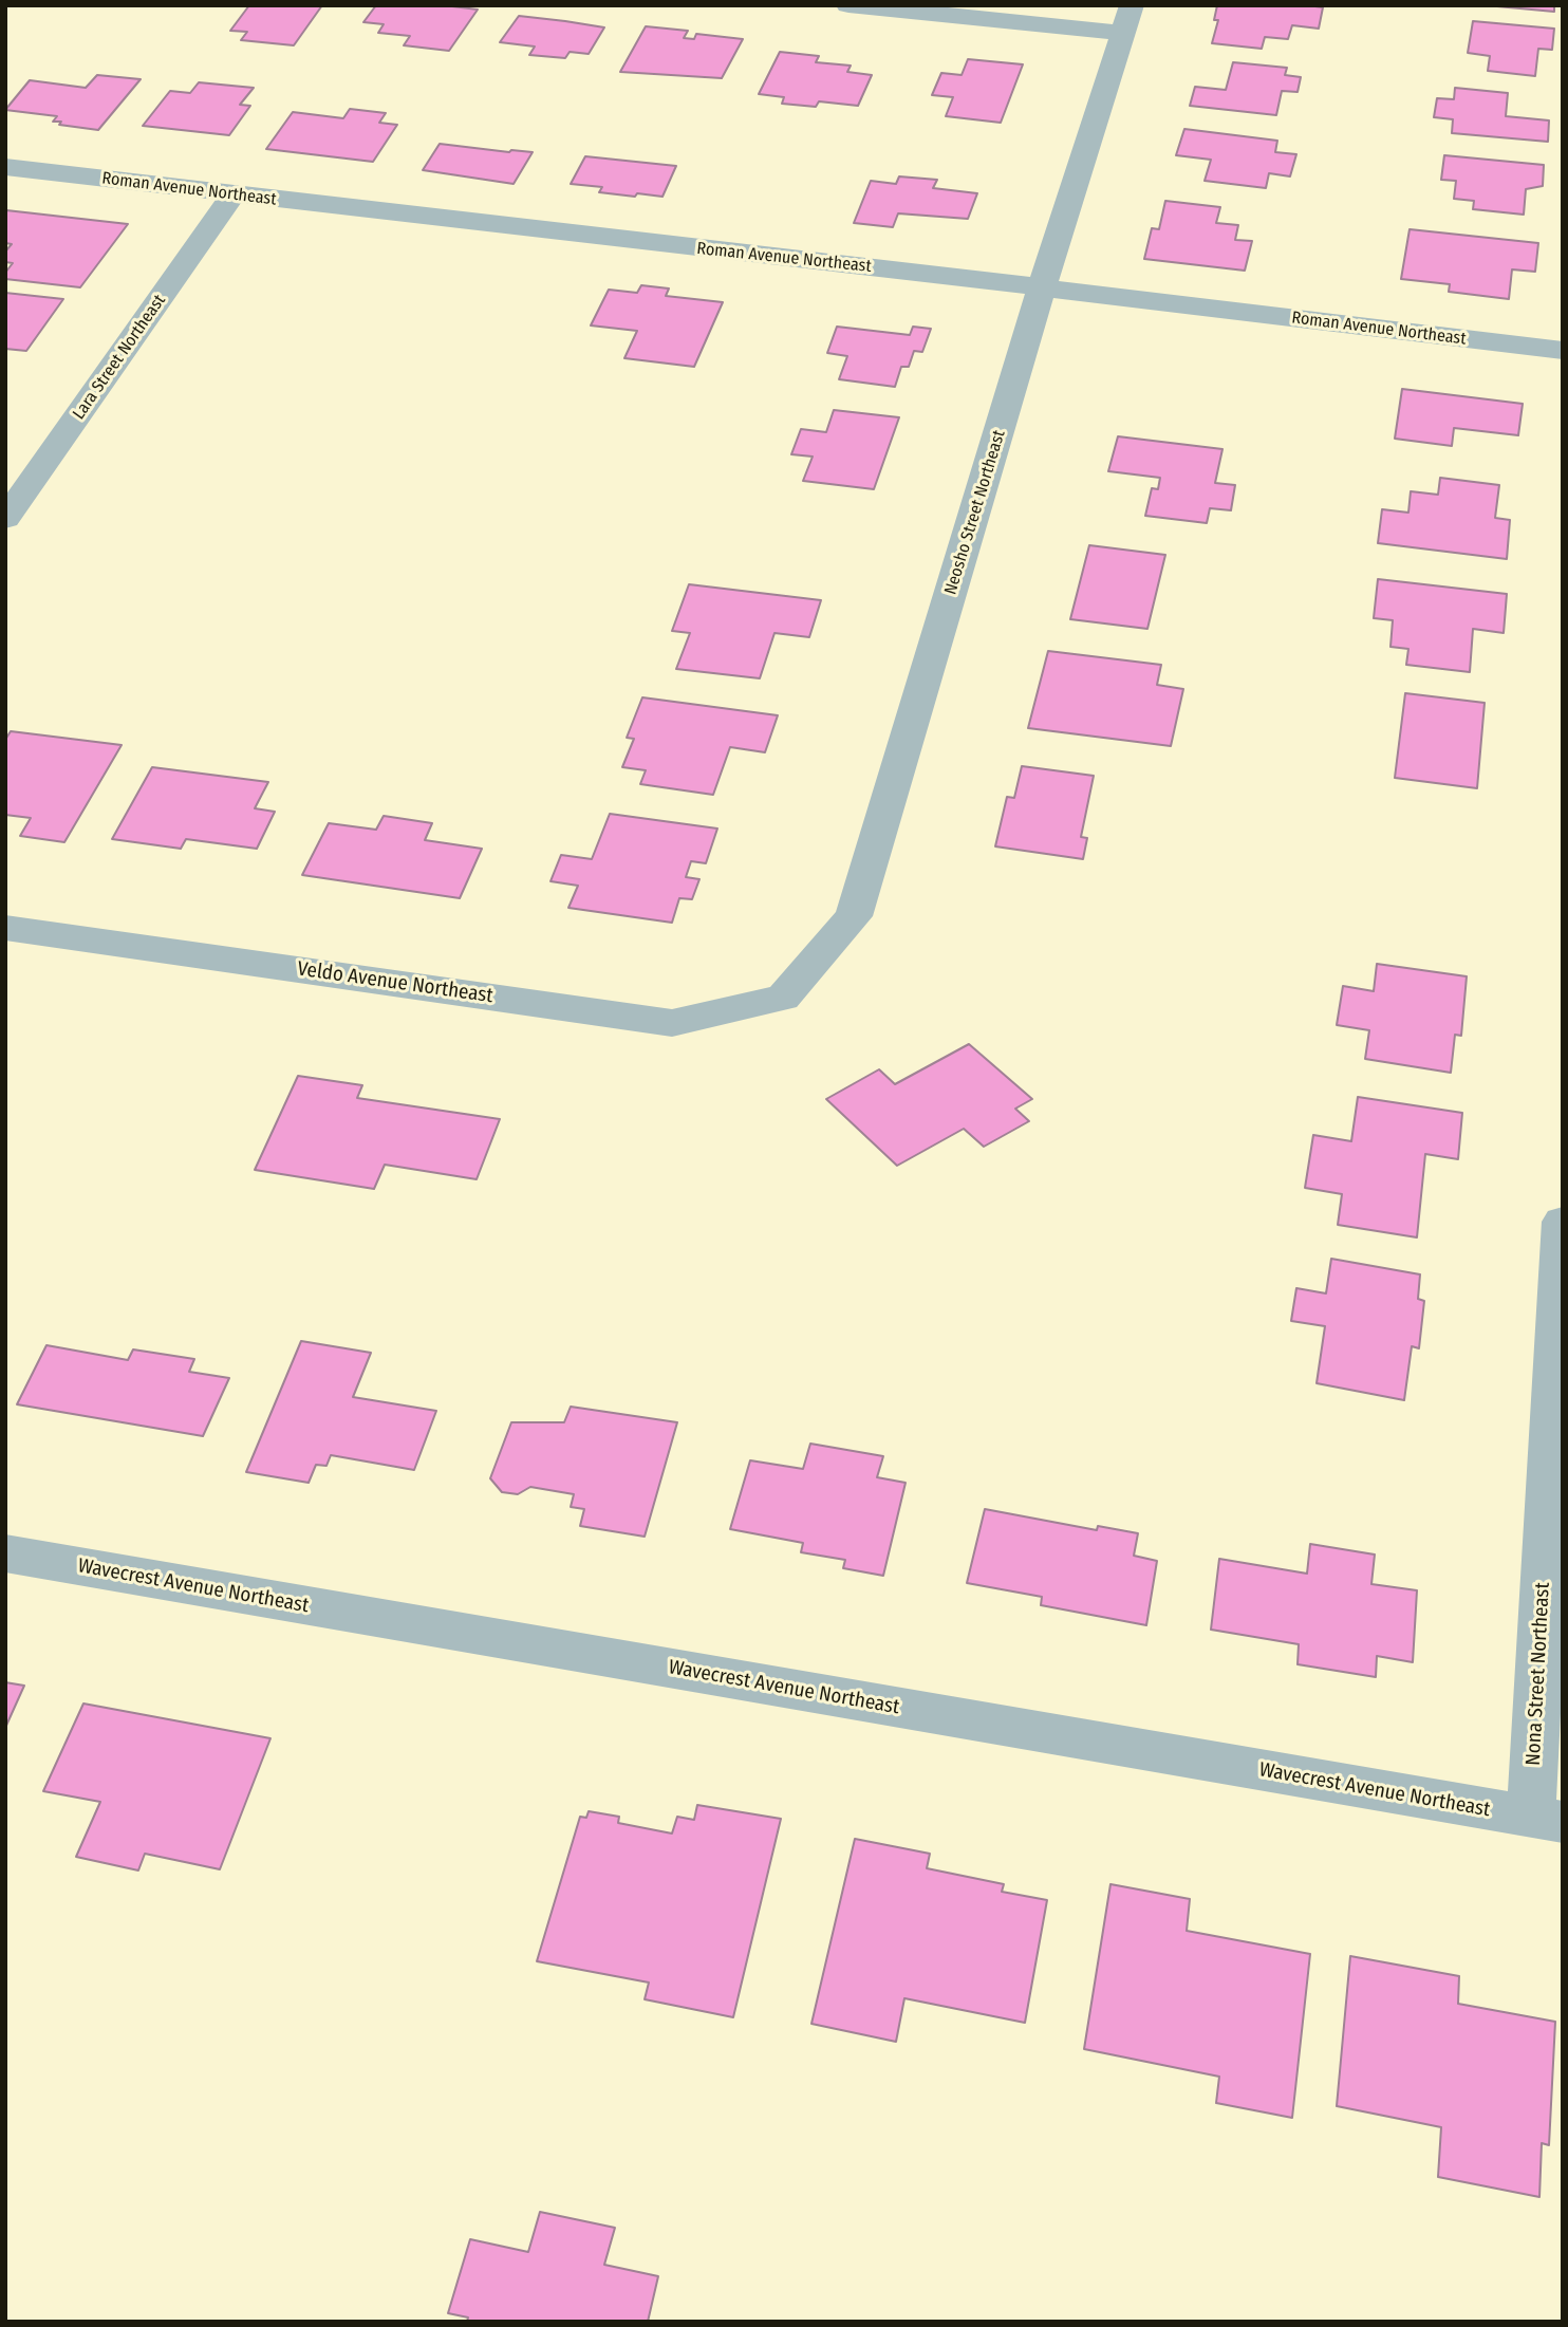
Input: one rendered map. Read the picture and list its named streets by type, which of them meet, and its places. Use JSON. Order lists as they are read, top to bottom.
{
  "streets": {
    "street": [
      "Roman Avenue Northeast",
      "Lara Street Northeast",
      "Neosho Street Northeast",
      "Veldo Avenue Northeast",
      "Wavecrest Avenue Northeast",
      "Nona Street Northeast"
    ]
  },
  "crossings": [
    ["Roman Avenue Northeast", "Lara Street Northeast"],
    ["Roman Avenue Northeast", "Neosho Street Northeast"],
    ["Neosho Street Northeast", "Veldo Avenue Northeast"],
    ["Wavecrest Avenue Northeast", "Nona Street Northeast"]
  ]
}
